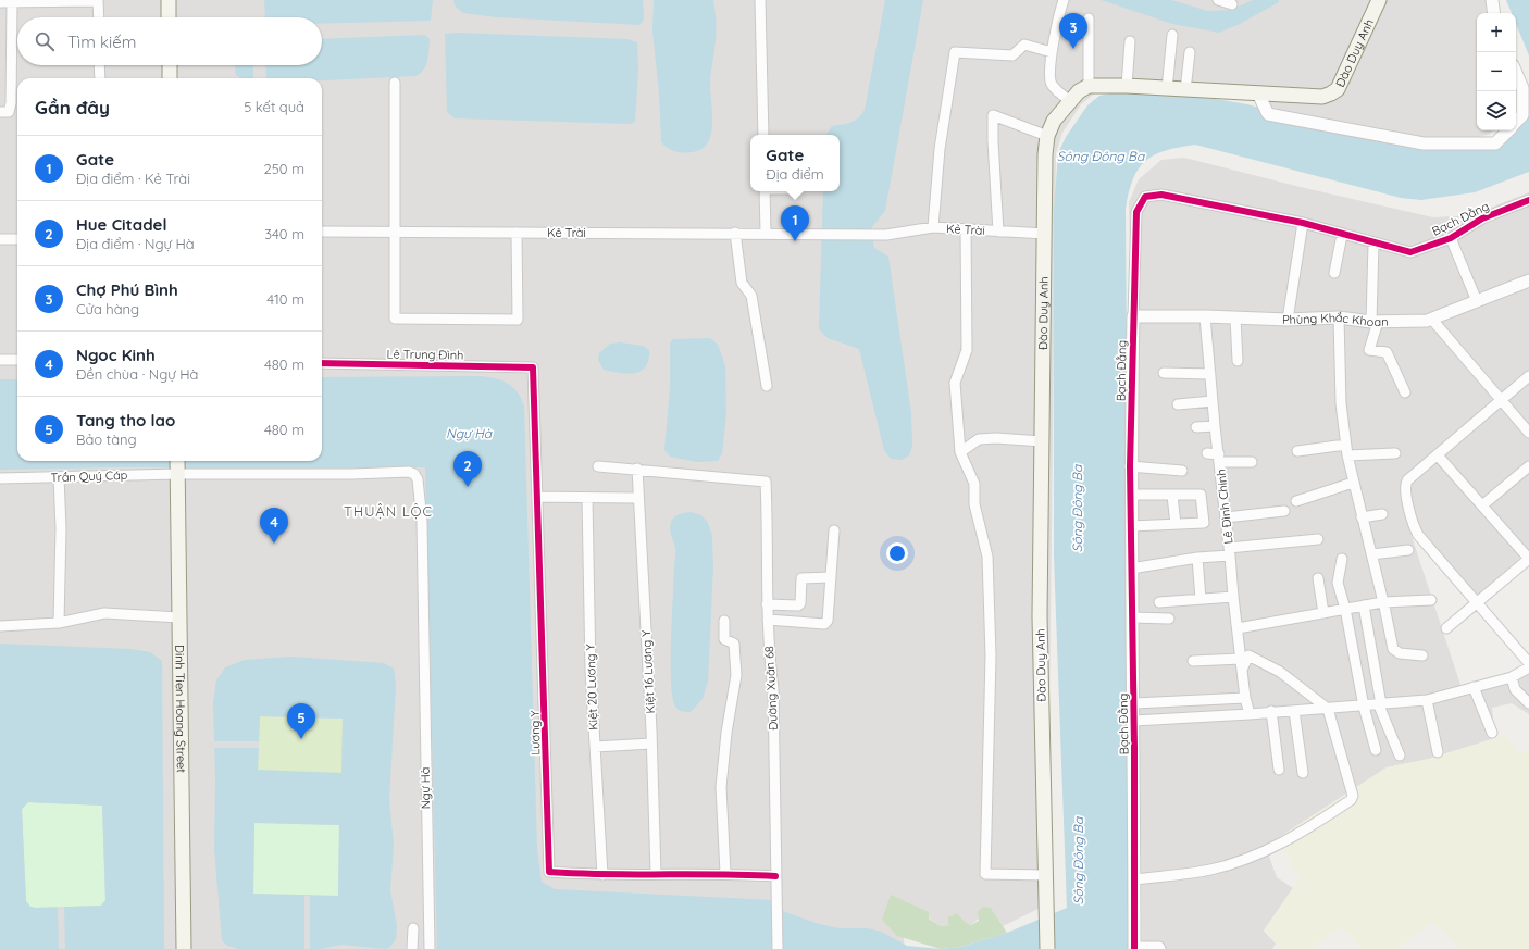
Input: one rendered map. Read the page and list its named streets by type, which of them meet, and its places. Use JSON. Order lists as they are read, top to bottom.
{
  "streets": {
    "main road": ["Đào Duy Anh", "Dinh Tien Hoang Street"],
    "street": [
      "Bạch Đằng",
      "Kẻ Trài",
      "Phùng Khắc Khoan",
      "Lê Trung Đình",
      "Trần Quý Cáp",
      "Lê Đình Chinh",
      "Kiệt 16 Lương Y",
      "Kiệt 20 Lương Y",
      "Đường Xuân 68",
      "Lương Y",
      "Ngự Hà"
    ]
  },
  "crossings": [
    ["Đào Duy Anh", "Kẻ Trài"],
    ["Bạch Đằng", "Phùng Khắc Khoan"],
    ["Phùng Khắc Khoan", "Lê Đình Chinh"],
    ["Lê Trung Đình", "Lương Y"],
    ["Trần Quý Cáp", "Dinh Tien Hoang Street"],
    ["Trần Quý Cáp", "Ngự Hà"],
    ["Kiệt 16 Lương Y", "Đường Xuân 68"],
    ["Kiệt 16 Lương Y", "Lương Y"],
    ["Kiệt 20 Lương Y", "Lương Y"],
    ["Đường Xuân 68", "Lương Y"],
    ["Dinh Tien Hoang Street", "Ngự Hà"]
  ],
  "districts": ["THUẬN LỘC"],
  "water": ["Sông Đông Ba", "Ngự Hà"],
  "page": {
    "map_buttons": ["+", "−"],
    "pins": [
      "3",
      "1",
      "2",
      "4",
      "5"
    ],
    "search": "Tìm kiếm",
    "heading": ["Gần đây", "5 kết quả"],
    "popup": ["Gate", "Địa điểm"],
    "list": [
      {
        "mark": "1",
        "name": "Gate",
        "note": "Địa điểm · Kẻ Trài",
        "value": "250 m"
      },
      {
        "mark": "2",
        "name": "Hue Citadel",
        "note": "Địa điểm · Ngự Hà",
        "value": "340 m"
      },
      {
        "mark": "3",
        "name": "Chợ Phú Bình",
        "note": "Cửa hàng",
        "value": "410 m"
      },
      {
        "mark": "4",
        "name": "Ngoc Kinh",
        "note": "Đền chùa · Ngự Hà",
        "value": "480 m"
      },
      {
        "mark": "5",
        "name": "Tang tho lao",
        "note": "Bảo tàng",
        "value": "480 m"
      }
    ]
  }
}
